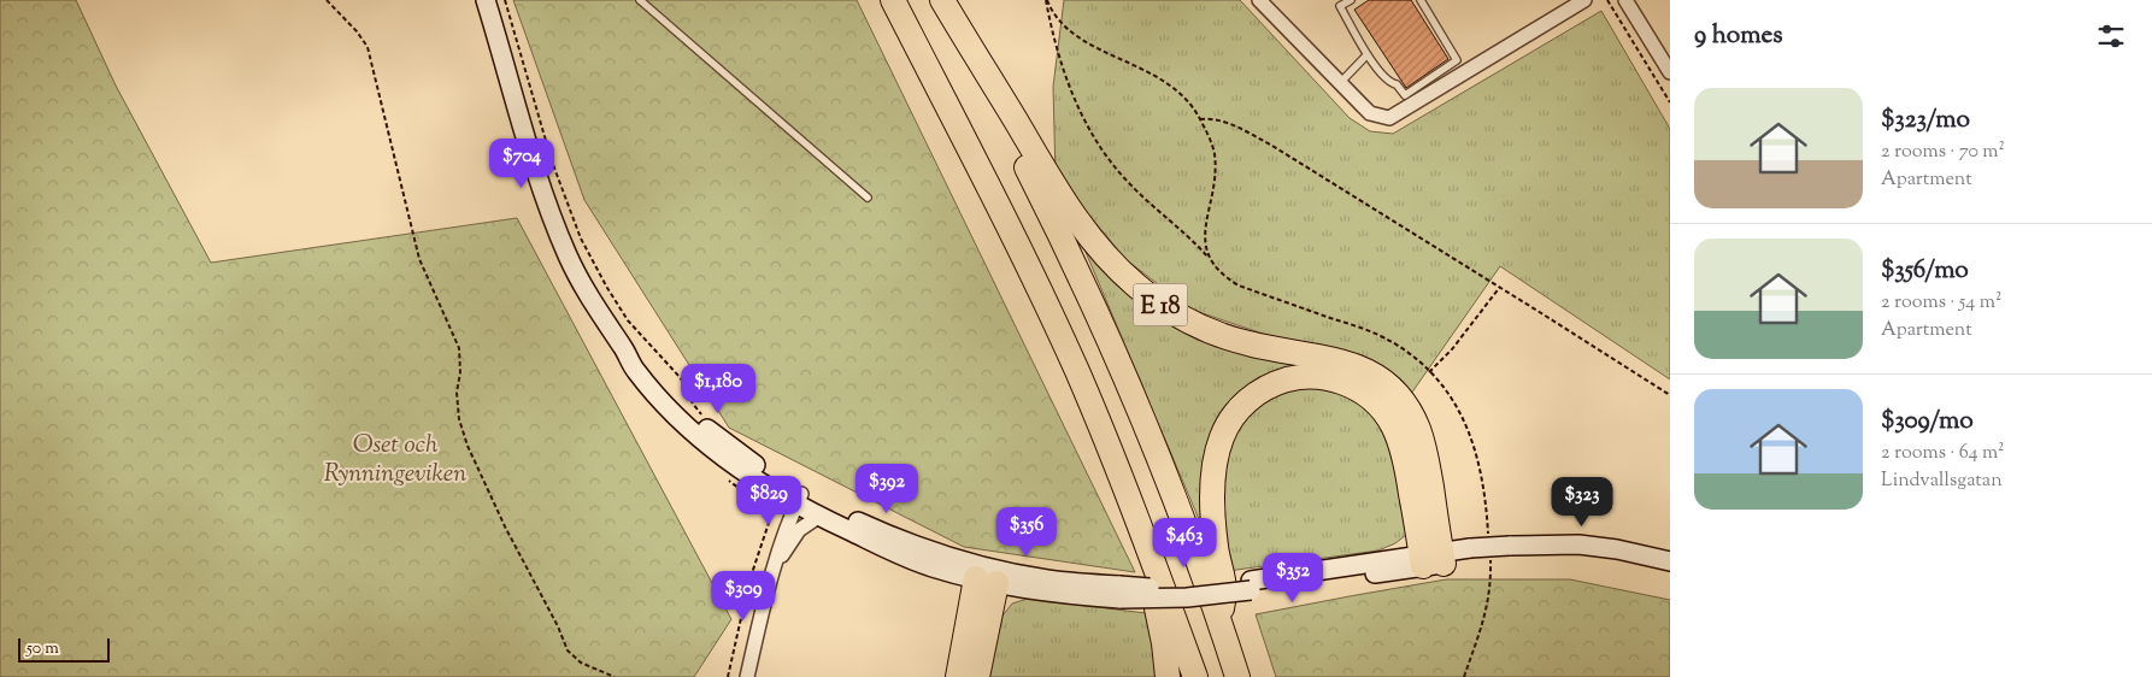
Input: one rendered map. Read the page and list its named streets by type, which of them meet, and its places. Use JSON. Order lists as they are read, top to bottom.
{
  "streets": {
    "highway": ["E 18"]
  },
  "parks": ["Oset och Rynningeviken"],
  "scale_bar": "50 m",
  "page": {
    "heading": "9 homes",
    "list": [
      {
        "name": "$323/mo",
        "note": "2 rooms · 70 m² · Apartment"
      },
      {
        "name": "$356/mo",
        "note": "2 rooms · 54 m² · Apartment"
      },
      {
        "name": "$309/mo",
        "note": "2 rooms · 64 m² · Lindvallsgatan"
      }
    ],
    "price": [
      "$704",
      "$1,180",
      "$392",
      "$829",
      "$323",
      "$356",
      "$463",
      "$352",
      "$309"
    ],
    "scale": "50 m"
  }
}
